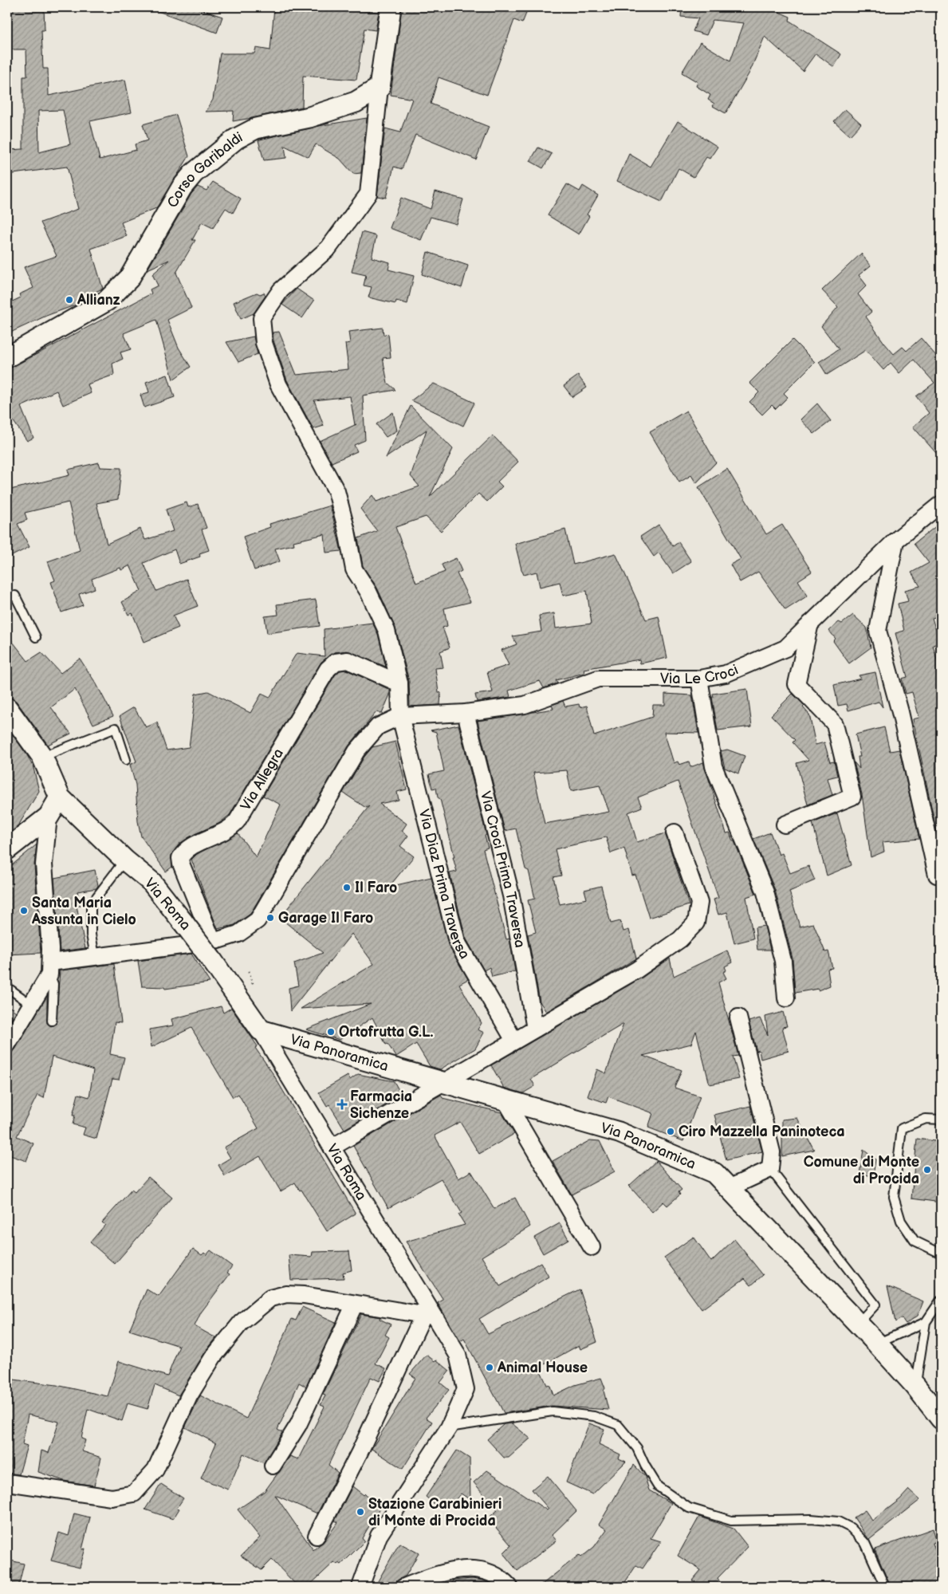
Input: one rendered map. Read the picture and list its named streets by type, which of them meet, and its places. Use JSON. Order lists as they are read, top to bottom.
{
  "streets": {
    "street": [
      "Corso Garibaldi",
      "Via Le Croci",
      "Via Allegra",
      "Via Croci Prima Traversa",
      "Via Diaz Prima Traversa",
      "Via Roma",
      "Via Panoramica"
    ]
  },
  "crossings": [
    ["Corso Garibaldi", "Via Diaz Prima Traversa"],
    ["Via Le Croci", "Via Croci Prima Traversa"],
    ["Via Le Croci", "Via Diaz Prima Traversa"],
    ["Via Allegra", "Via Diaz Prima Traversa"],
    ["Via Allegra", "Via Roma"],
    ["Via Roma", "Via Panoramica"]
  ],
  "places": {
    "other": [
      "Allianz",
      "Il Faro",
      "Santa Maria Assunta in Cielo",
      "Garage Il Faro",
      "Ortofrutta G.L.",
      "Ciro Mazzella Paninoteca",
      "Comune di Monte di Procida",
      "Animal House",
      "Stazione Carabinieri di Monte di Procida"
    ],
    "health": ["Farmacia Sichenze"]
  }
}
